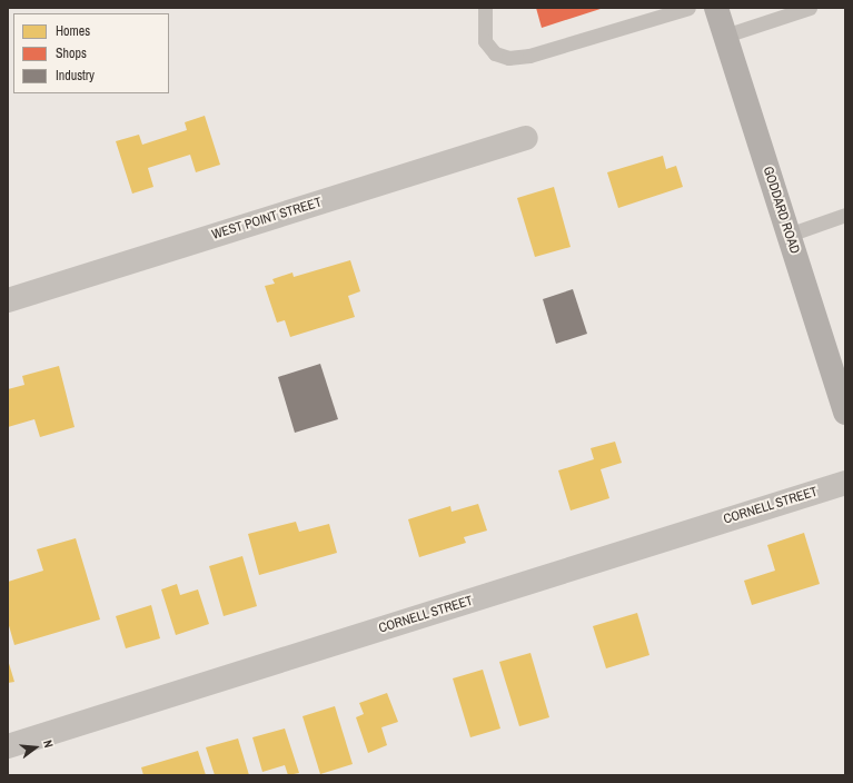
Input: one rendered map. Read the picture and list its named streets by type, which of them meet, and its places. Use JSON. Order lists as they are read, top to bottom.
{
  "streets": {
    "main road": ["GODDARD ROAD"],
    "street": ["WEST POINT STREET", "CORNELL STREET"]
  },
  "legend": ["Homes", "Shops", "Industry"],
  "north": "right"
}
